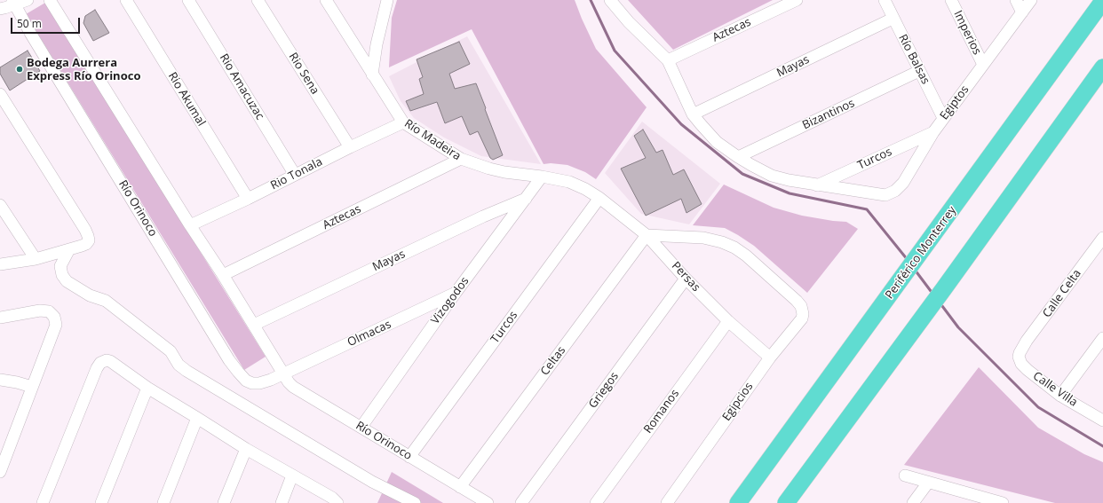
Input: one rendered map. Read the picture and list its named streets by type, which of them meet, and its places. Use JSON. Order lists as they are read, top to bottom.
{
  "streets": {
    "highway": ["Periférico Monterrey"],
    "street": [
      "Aztecas",
      "Imperios",
      "Río Balsas",
      "Mayas",
      "Rio Sena",
      "Rio Amacuzac",
      "Rio Akumal",
      "Egiptos",
      "Bizantinos",
      "Río Madeira",
      "Turcos",
      "Rio Tonala",
      "Río Orinoco",
      "Persas",
      "Calle Celta",
      "Vizogodos",
      "Olmacas",
      "Celtas",
      "Calle Villa",
      "Griegos",
      "Egipcios",
      "Romanos"
    ]
  },
  "crossings": [
    ["Aztecas", "Egiptos"],
    ["Aztecas", "Río Madeira"],
    ["Aztecas", "Río Orinoco"],
    ["Imperios", "Egiptos"],
    ["Río Balsas", "Mayas"],
    ["Río Balsas", "Egiptos"],
    ["Río Balsas", "Bizantinos"],
    ["Mayas", "Egiptos"],
    ["Mayas", "Río Orinoco"],
    ["Mayas", "Vizogodos"],
    ["Rio Sena", "Rio Tonala"],
    ["Rio Amacuzac", "Rio Tonala"],
    ["Rio Akumal", "Rio Tonala"],
    ["Egiptos", "Bizantinos"],
    ["Egiptos", "Turcos"],
    ["Río Madeira", "Turcos"],
    ["Río Madeira", "Rio Tonala"],
    ["Río Madeira", "Persas"],
    ["Río Madeira", "Vizogodos"],
    ["Turcos", "Río Orinoco"],
    ["Turcos", "Persas"],
    ["Rio Tonala", "Río Orinoco"],
    ["Río Orinoco", "Vizogodos"],
    ["Río Orinoco", "Olmacas"],
    ["Río Orinoco", "Celtas"],
    ["Persas", "Celtas"],
    ["Persas", "Griegos"],
    ["Persas", "Egipcios"],
    ["Persas", "Romanos"],
    ["Calle Celta", "Calle Villa"],
    ["Vizogodos", "Olmacas"],
    ["Celtas", "Egipcios"]
  ],
  "places": ["Bodega Aurrera Express Río Orinoco"],
  "scale_bar": "50 m"
}
